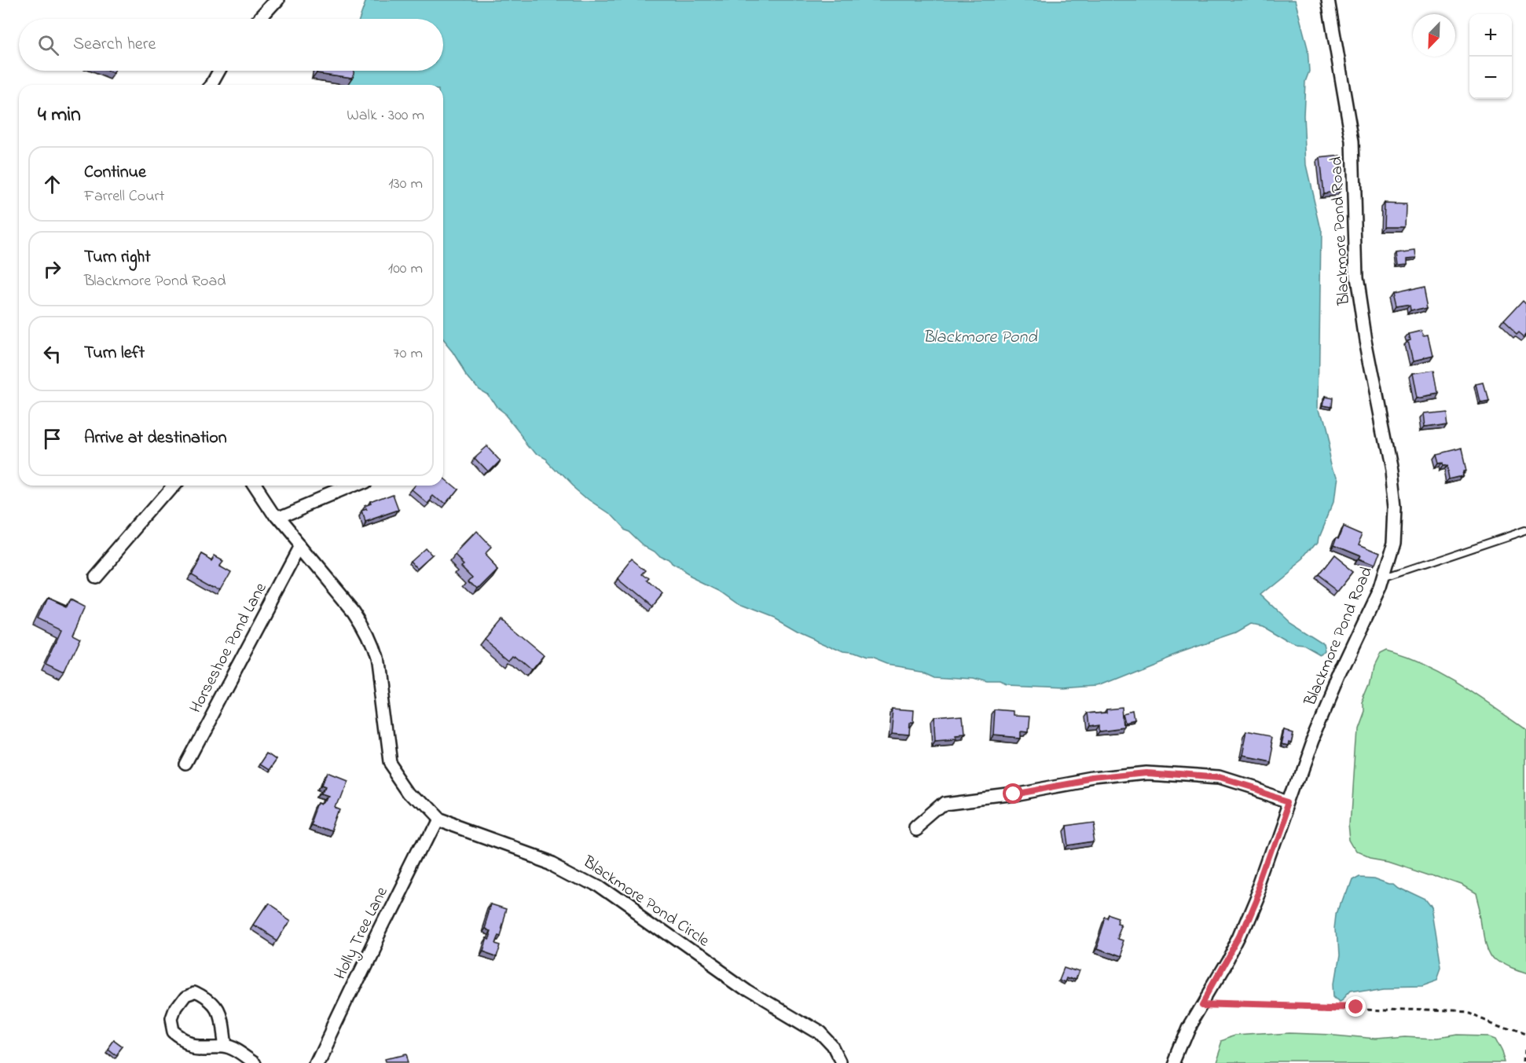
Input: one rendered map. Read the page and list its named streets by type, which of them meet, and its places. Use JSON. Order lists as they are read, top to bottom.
{
  "streets": {
    "street": [
      "Blackmore Pond Road",
      "Horseshoe Pond Lane",
      "Blackmore Pond Circle",
      "Holly Tree Lane"
    ]
  },
  "crossings": [
    ["Horseshoe Pond Lane", "Blackmore Pond Circle"],
    ["Blackmore Pond Circle", "Holly Tree Lane"]
  ],
  "water": ["Blackmore Pond"],
  "north": "bottom left",
  "page": {
    "map_buttons": ["+", "−"],
    "search": "Search here",
    "heading": ["4 min", "Walk · 300 m"],
    "list": [
      ["Continue", "Farrell Court", "130 m"],
      ["Turn right", "Blackmore Pond Road", "100 m"],
      ["Turn left", "70 m"],
      "Arrive at destination"
    ]
  }
}
